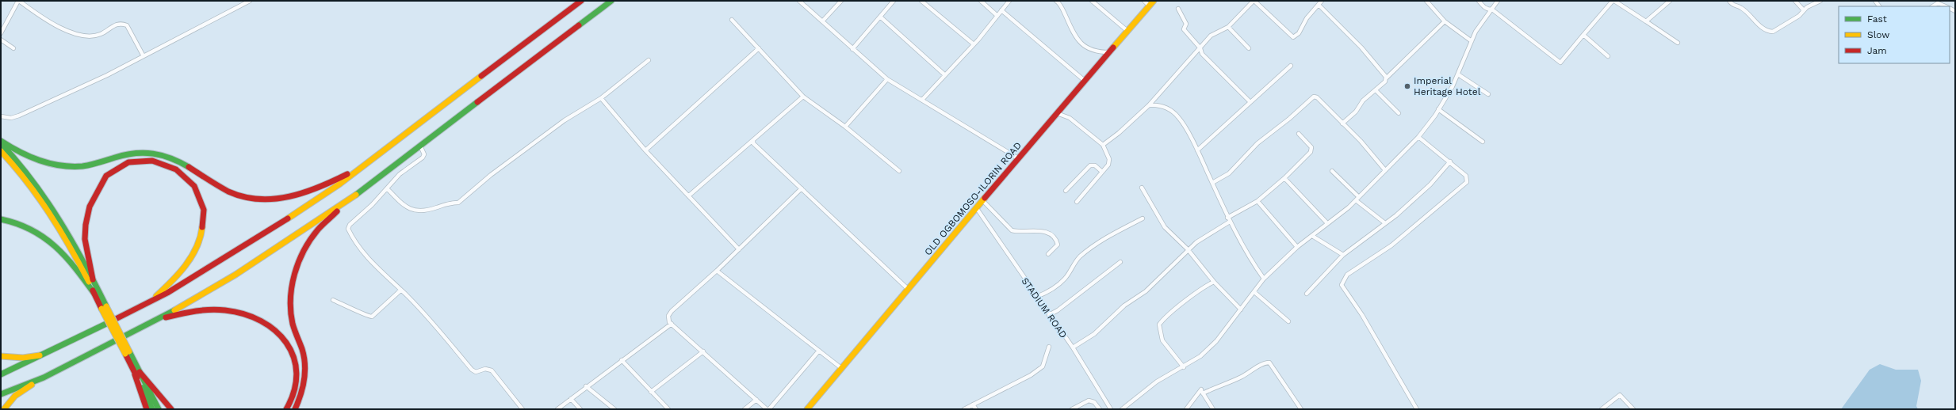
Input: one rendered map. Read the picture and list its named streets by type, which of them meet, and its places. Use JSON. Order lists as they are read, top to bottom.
{
  "streets": {
    "main road": ["OLD OGBOMOSO-ILORIN ROAD"],
    "street": ["STADIUM ROAD"]
  },
  "crossings": [
    ["OLD OGBOMOSO-ILORIN ROAD", "STADIUM ROAD"]
  ],
  "places": ["Imperial Heritage Hotel"],
  "legend": ["Fast", "Slow", "Jam"]
}
